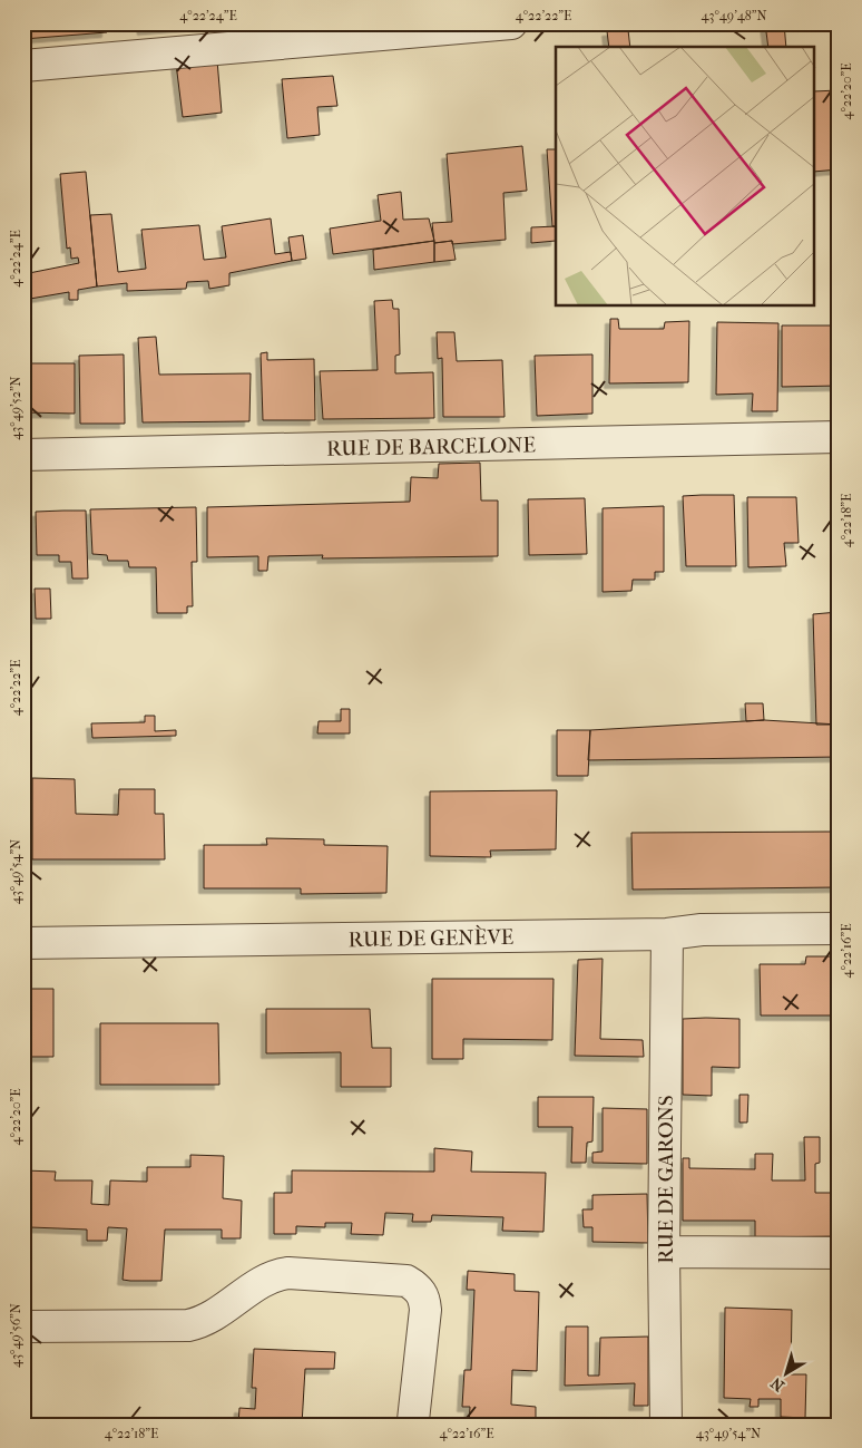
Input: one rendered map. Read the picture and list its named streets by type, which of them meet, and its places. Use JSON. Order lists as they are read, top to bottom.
{
  "streets": {
    "street": ["RUE DE BARCELONE", "RUE DE GENÈVE", "RUE DE GARONS"]
  },
  "crossings": [
    ["RUE DE GENÈVE", "RUE DE GARONS"]
  ],
  "north": "bottom left",
  "coordinates": [
    "4°22'24\"E",
    "4°22'22\"E",
    "43°49'48\"N",
    "4°22'20\"E",
    "43°49'52\"N",
    "4°22'18\"E",
    "43°49'54\"N",
    "4°22'16\"E",
    "43°49'56\"N"
  ]
}
